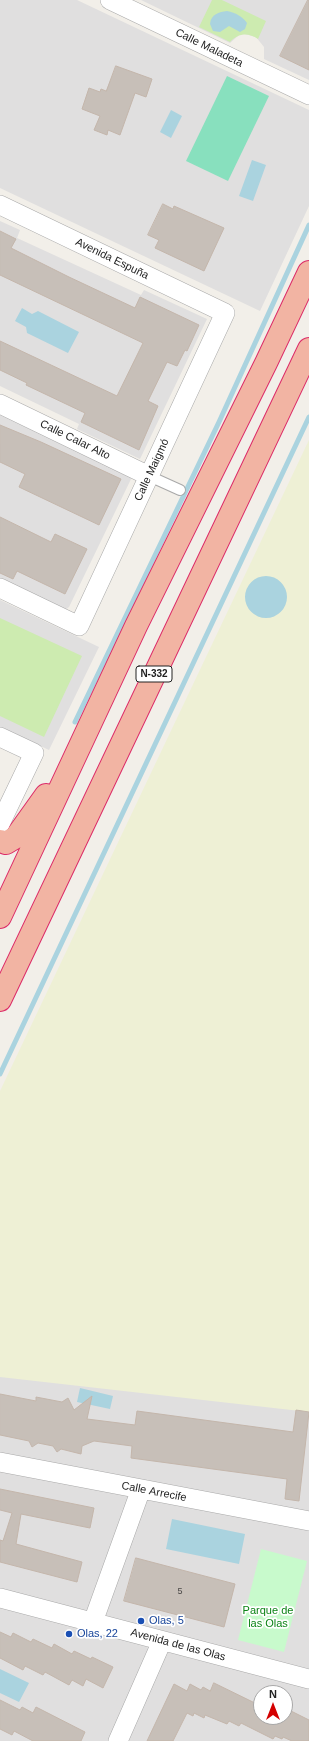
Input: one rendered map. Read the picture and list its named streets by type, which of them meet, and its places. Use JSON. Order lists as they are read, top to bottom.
{
  "streets": {
    "highway": ["N-332"],
    "street": [
      "Calle Maladeta",
      "Avenida Espuña",
      "Calle Calar Alto",
      "Calle Maigmó",
      "Calle Arrecife",
      "Avenida de las Olas"
    ]
  },
  "crossings": [
    ["Avenida Espuña", "Calle Maigmó"],
    ["Calle Calar Alto", "Calle Maigmó"]
  ],
  "parks": ["Parque de las Olas"],
  "places": ["Olas, 5", "Olas, 22"],
  "house_numbers": ["5"],
  "north": "top"
}
